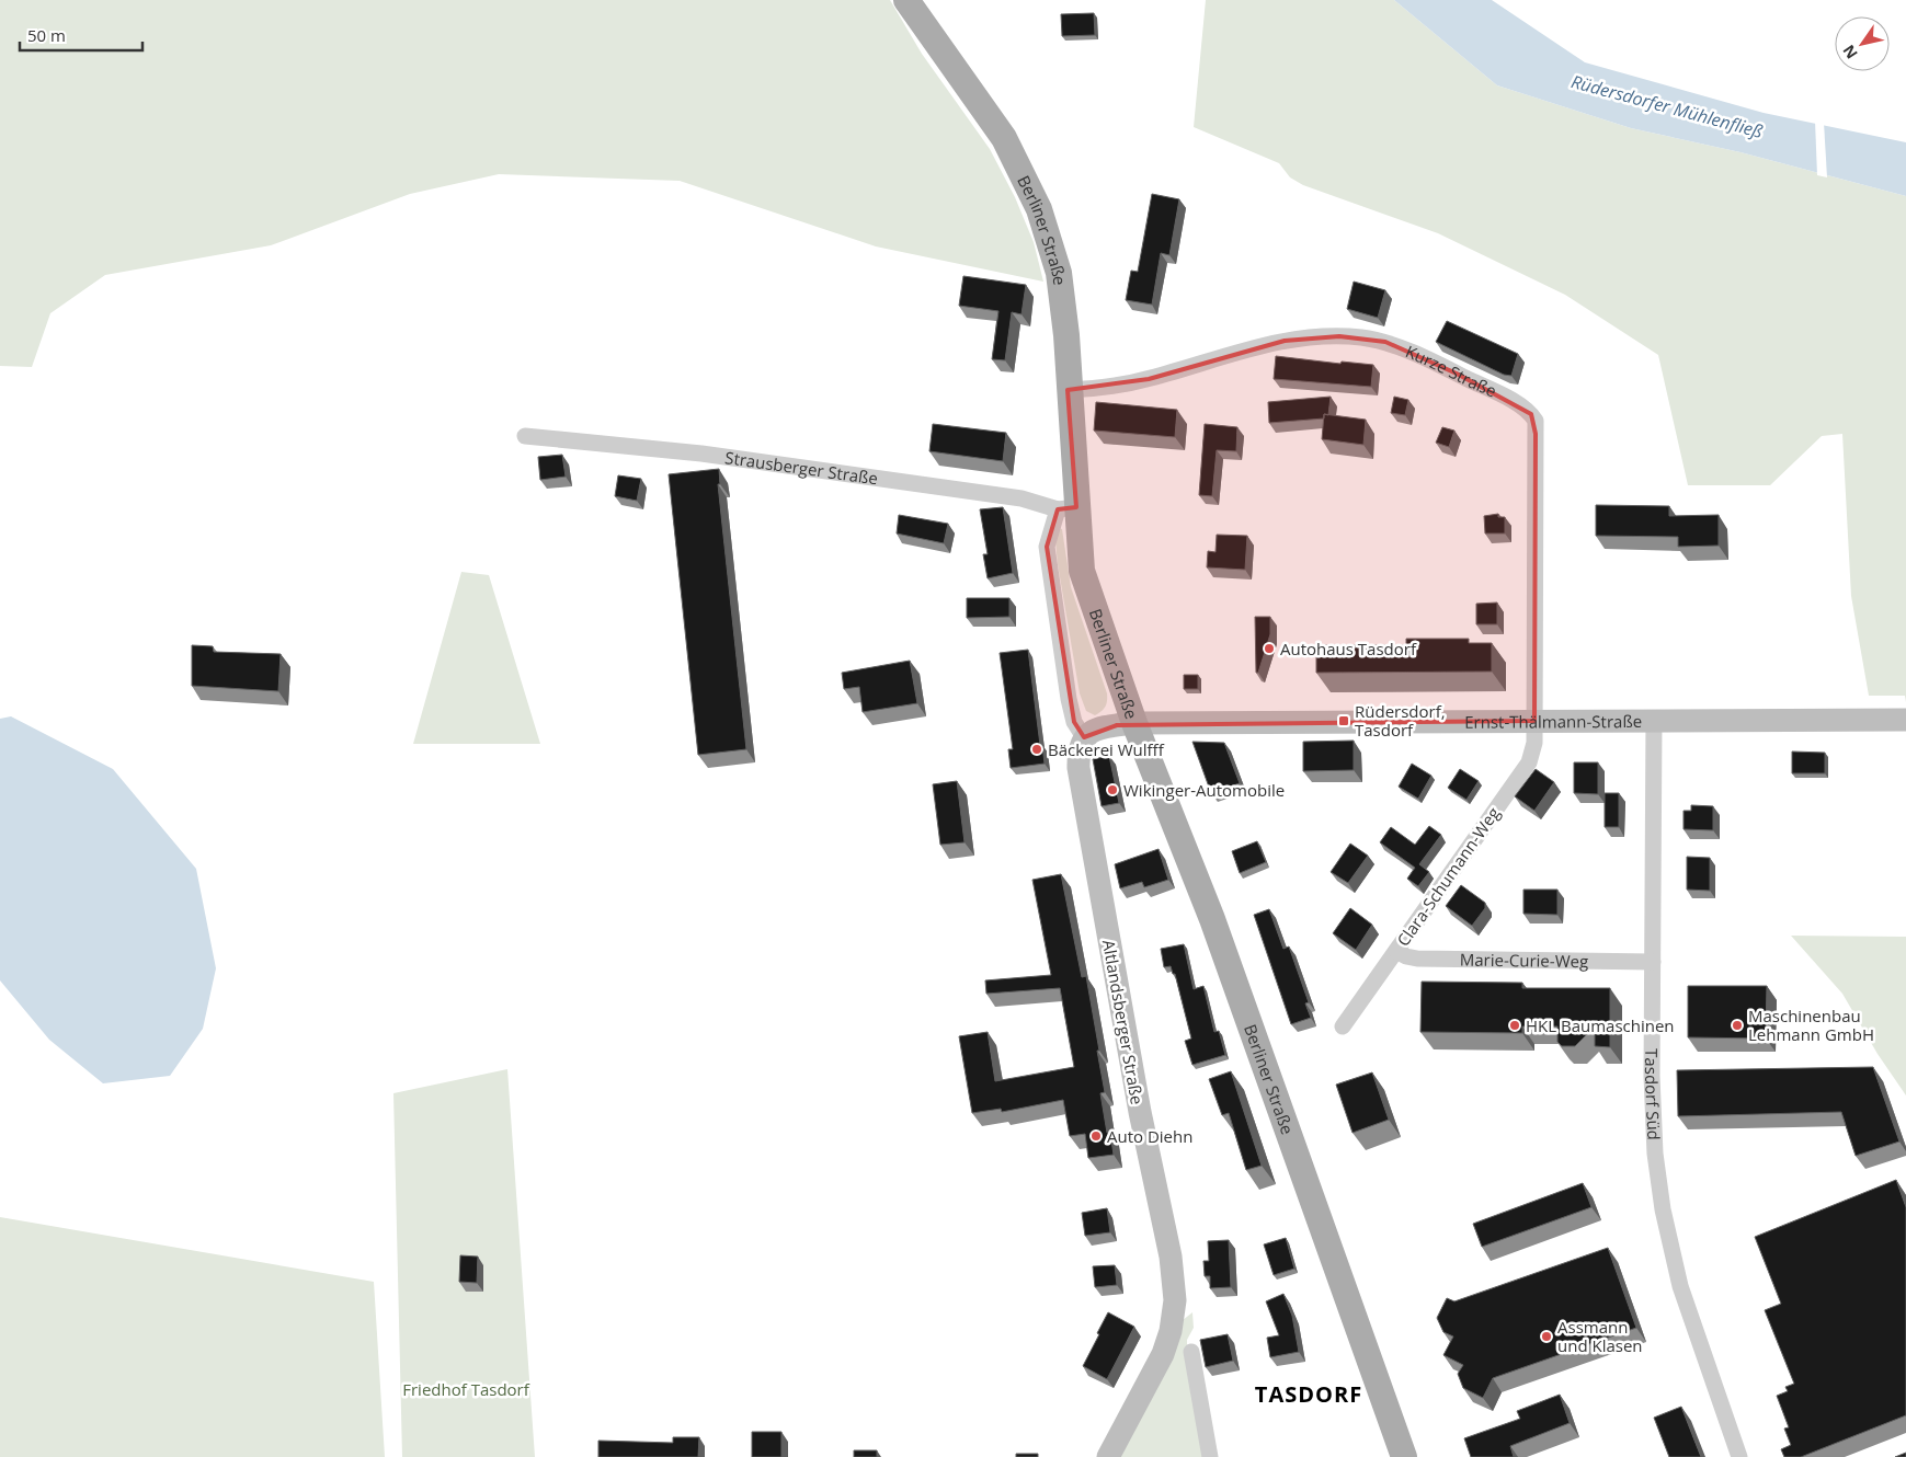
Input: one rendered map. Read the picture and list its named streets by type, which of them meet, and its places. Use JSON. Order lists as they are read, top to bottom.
{
  "streets": {
    "main road": ["Berliner Straße", "Ernst-Thälmann-Straße", "Altlandsberger Straße"],
    "street": [
      "Kurze Straße",
      "Strausberger Straße",
      "Clara-Schumann-Weg",
      "Marie-Curie-Weg",
      "Tasdorf Süd"
    ]
  },
  "crossings": [
    ["Berliner Straße", "Kurze Straße"],
    ["Berliner Straße", "Strausberger Straße"],
    ["Berliner Straße", "Ernst-Thälmann-Straße"],
    ["Kurze Straße", "Ernst-Thälmann-Straße"],
    ["Kurze Straße", "Clara-Schumann-Weg"],
    ["Ernst-Thälmann-Straße", "Clara-Schumann-Weg"],
    ["Ernst-Thälmann-Straße", "Tasdorf Süd"],
    ["Clara-Schumann-Weg", "Marie-Curie-Weg"],
    ["Marie-Curie-Weg", "Tasdorf Süd"]
  ],
  "districts": ["TASDORF"],
  "water": ["Rüdersdorfer Mühlenfließ"],
  "parks": ["Friedhof Tasdorf"],
  "places": {
    "other": [
      "Autohaus Tasdorf",
      "Bäckerei Wulfff",
      "Wikinger-Automobile",
      "HKL Baumaschinen",
      "Maschinenbau Lehmann GmbH",
      "Auto Diehn",
      "Assmann und Klasen"
    ],
    "transit": ["Rüdersdorf, Tasdorf"]
  },
  "scale_bar": "50 m",
  "north": "bottom left"
}
